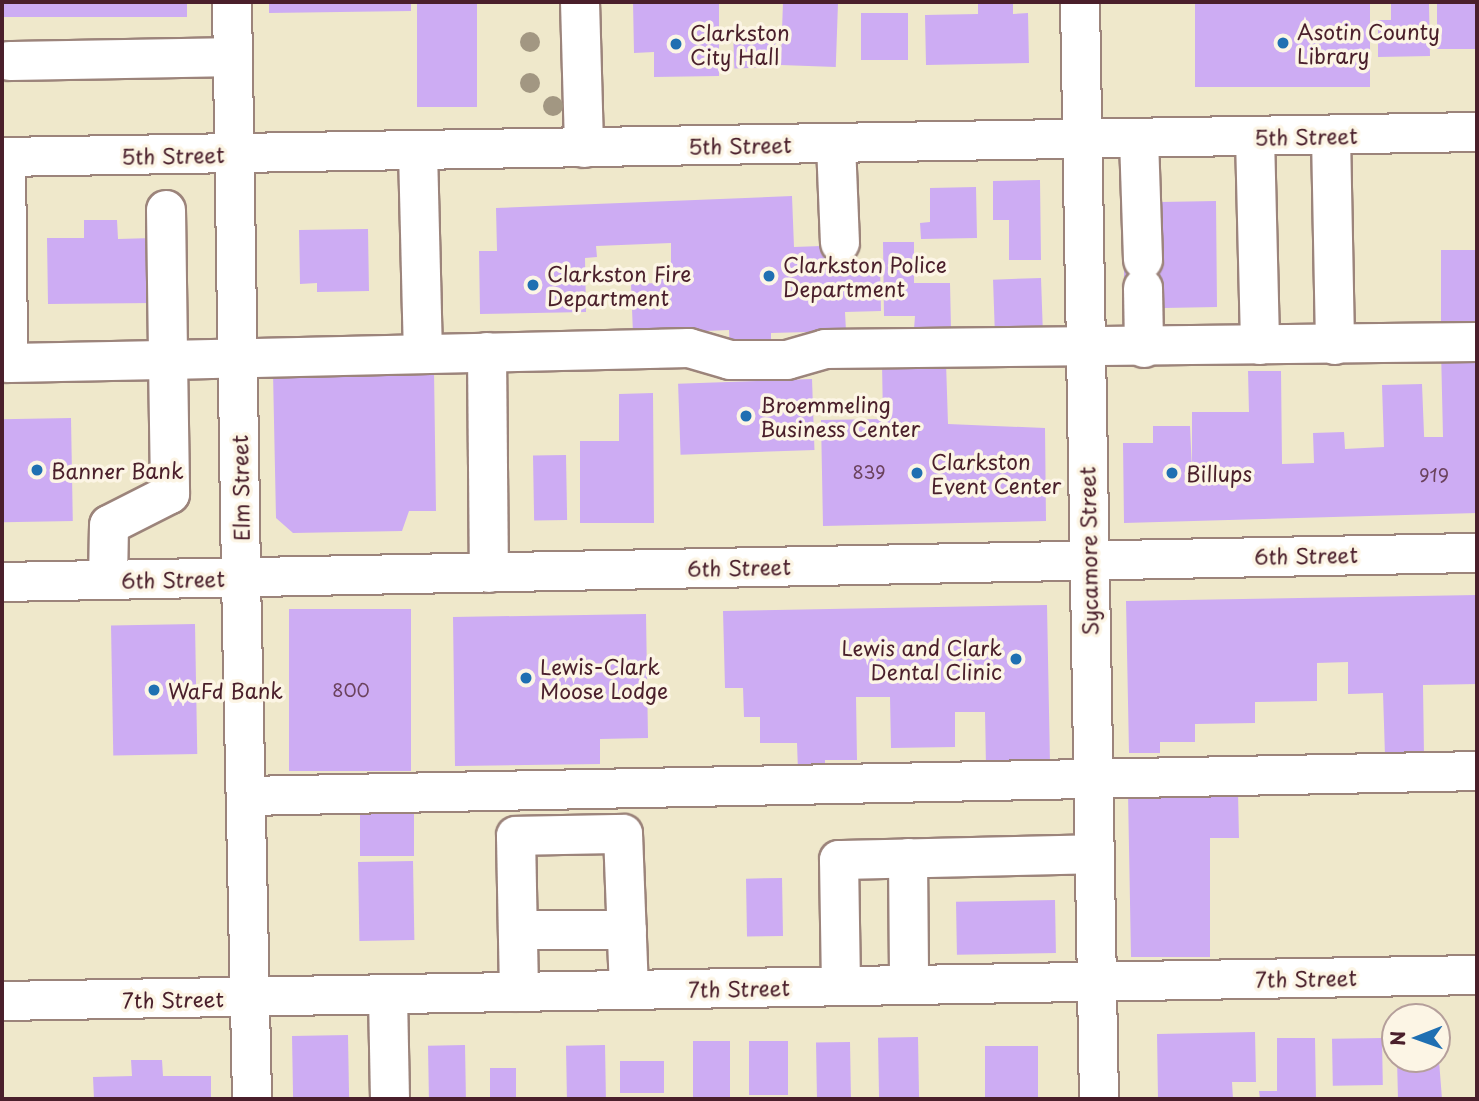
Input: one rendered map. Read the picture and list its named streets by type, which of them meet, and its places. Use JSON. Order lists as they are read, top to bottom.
{
  "streets": {
    "street": [
      "5th Street",
      "Elm Street",
      "Sycamore Street",
      "6th Street",
      "7th Street"
    ]
  },
  "crossings": [
    ["5th Street", "Elm Street"],
    ["5th Street", "Sycamore Street"],
    ["Elm Street", "6th Street"],
    ["Elm Street", "7th Street"],
    ["Sycamore Street", "6th Street"],
    ["Sycamore Street", "7th Street"]
  ],
  "places": [
    "Asotin County Library",
    "Clarkston City Hall",
    "Clarkston Police Department",
    "Clarkston Fire Department",
    "Broemmeling Business Center",
    "Banner Bank",
    "Clarkston Event Center",
    "Billups",
    "Lewis and Clark Dental Clinic",
    "Lewis-Clark Moose Lodge",
    "WaFd Bank"
  ],
  "house_numbers": ["839", "919", "800"],
  "north": "left"
}
